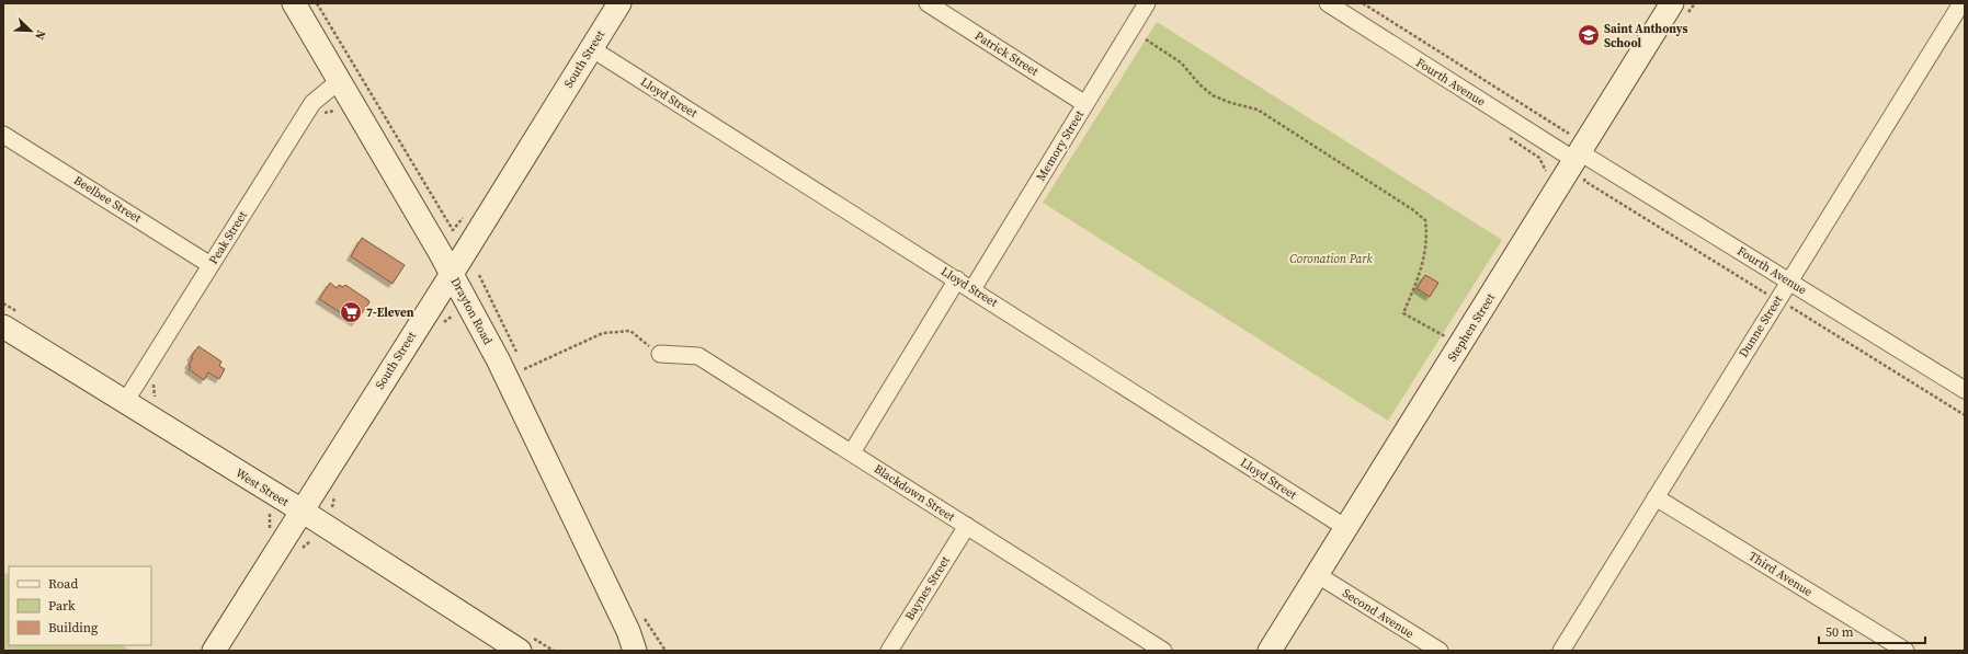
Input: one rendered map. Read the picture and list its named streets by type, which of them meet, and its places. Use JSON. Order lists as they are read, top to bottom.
{
  "streets": {
    "street": [
      "Patrick Street",
      "South Street",
      "Fourth Avenue",
      "Lloyd Street",
      "Memory Street",
      "Beelbee Street",
      "Peak Street",
      "Drayton Road",
      "Dunne Street",
      "Stephen Street",
      "West Street",
      "Blackdown Street",
      "Third Avenue",
      "Baynes Street",
      "Second Avenue"
    ]
  },
  "crossings": [
    ["Patrick Street", "Memory Street"],
    ["South Street", "Lloyd Street"],
    ["South Street", "Drayton Road"],
    ["South Street", "West Street"],
    ["Fourth Avenue", "Dunne Street"],
    ["Fourth Avenue", "Stephen Street"],
    ["Lloyd Street", "Memory Street"],
    ["Lloyd Street", "Stephen Street"],
    ["Beelbee Street", "Peak Street"],
    ["Peak Street", "Drayton Road"],
    ["Peak Street", "West Street"],
    ["Dunne Street", "Third Avenue"],
    ["Stephen Street", "Second Avenue"],
    ["Blackdown Street", "Baynes Street"]
  ],
  "parks": ["Coronation Park"],
  "places": {
    "school or university": ["Saint Anthonys School"],
    "supermarket": ["7-Eleven"]
  },
  "legend": ["Road", "Park", "Building"],
  "scale_bar": "50 m",
  "north": "bottom right"
}
